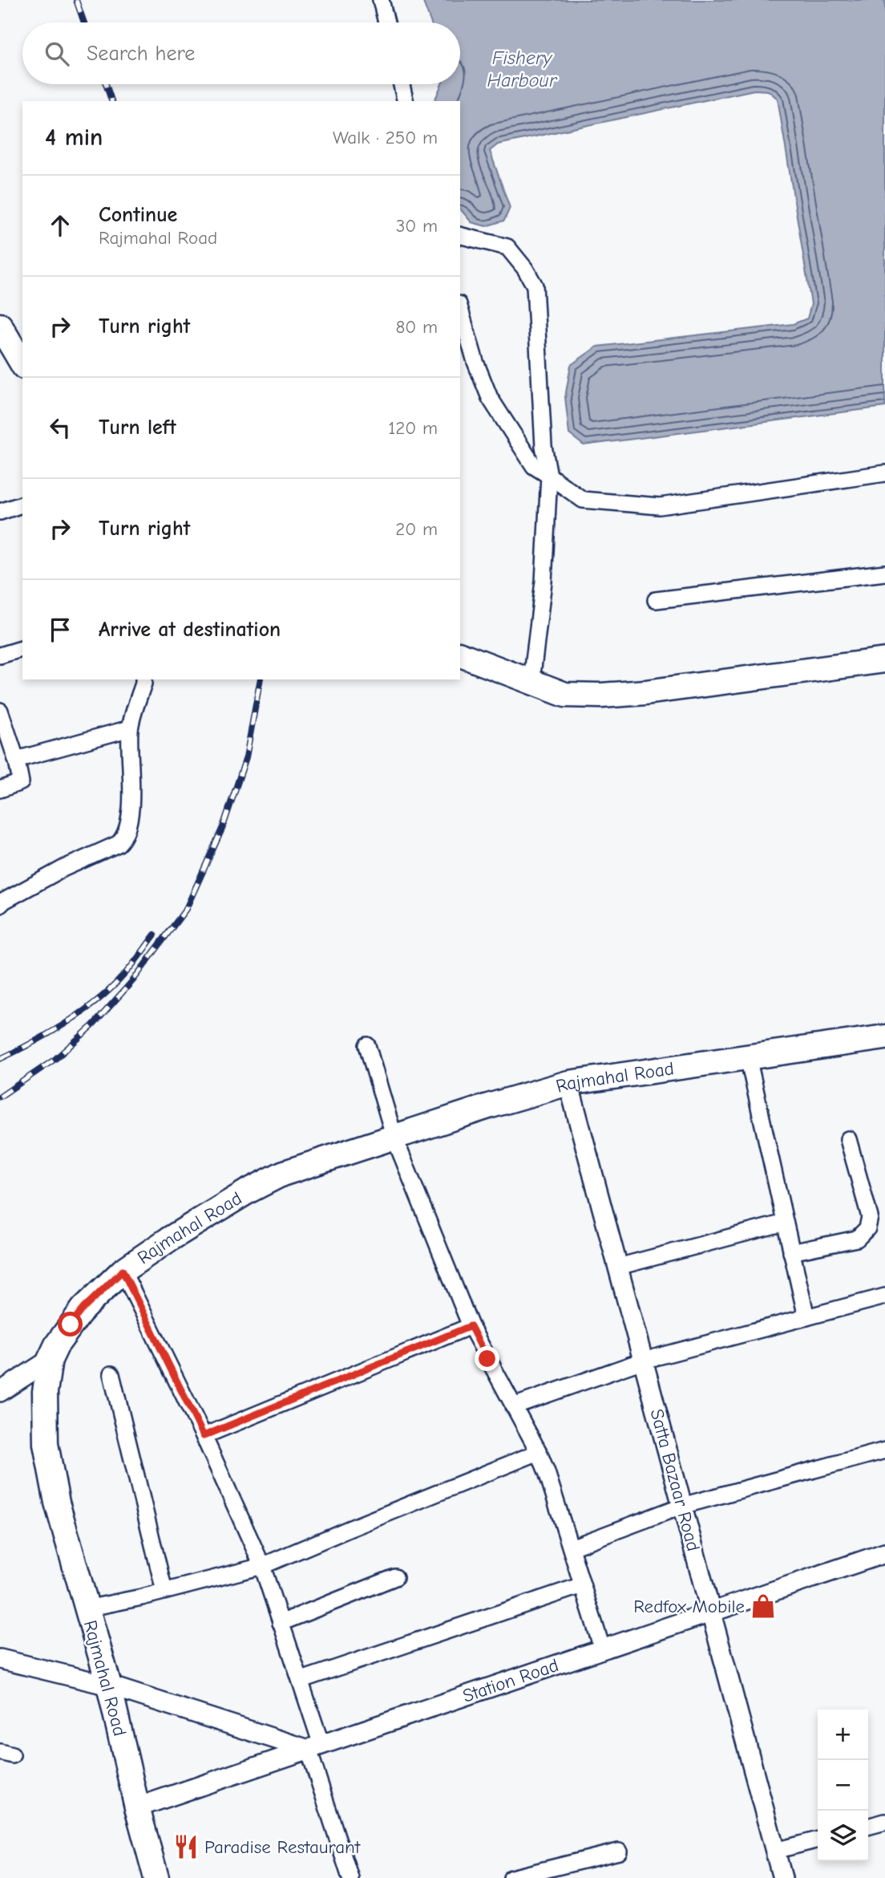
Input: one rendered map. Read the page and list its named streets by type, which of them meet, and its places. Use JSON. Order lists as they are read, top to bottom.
{
  "streets": {
    "main road": ["Rajmahal Road"],
    "street": ["Satta Bazaar Road", "Station Road"]
  },
  "crossings": [
    ["Rajmahal Road", "Satta Bazaar Road"],
    ["Rajmahal Road", "Station Road"],
    ["Satta Bazaar Road", "Station Road"]
  ],
  "water": ["Fishery Harbour"],
  "places": {
    "shop": ["Redfox Mobile"],
    "restaurant": ["Paradise Restaurant"]
  },
  "page": {
    "search": "Search here",
    "heading": ["4 min", "Walk · 250 m"],
    "list": [
      ["Continue", "Rajmahal Road", "30 m"],
      ["Turn right", "80 m"],
      ["Turn left", "120 m"],
      ["Turn right", "20 m"],
      "Arrive at destination"
    ],
    "map_buttons": ["+", "−"]
  }
}
